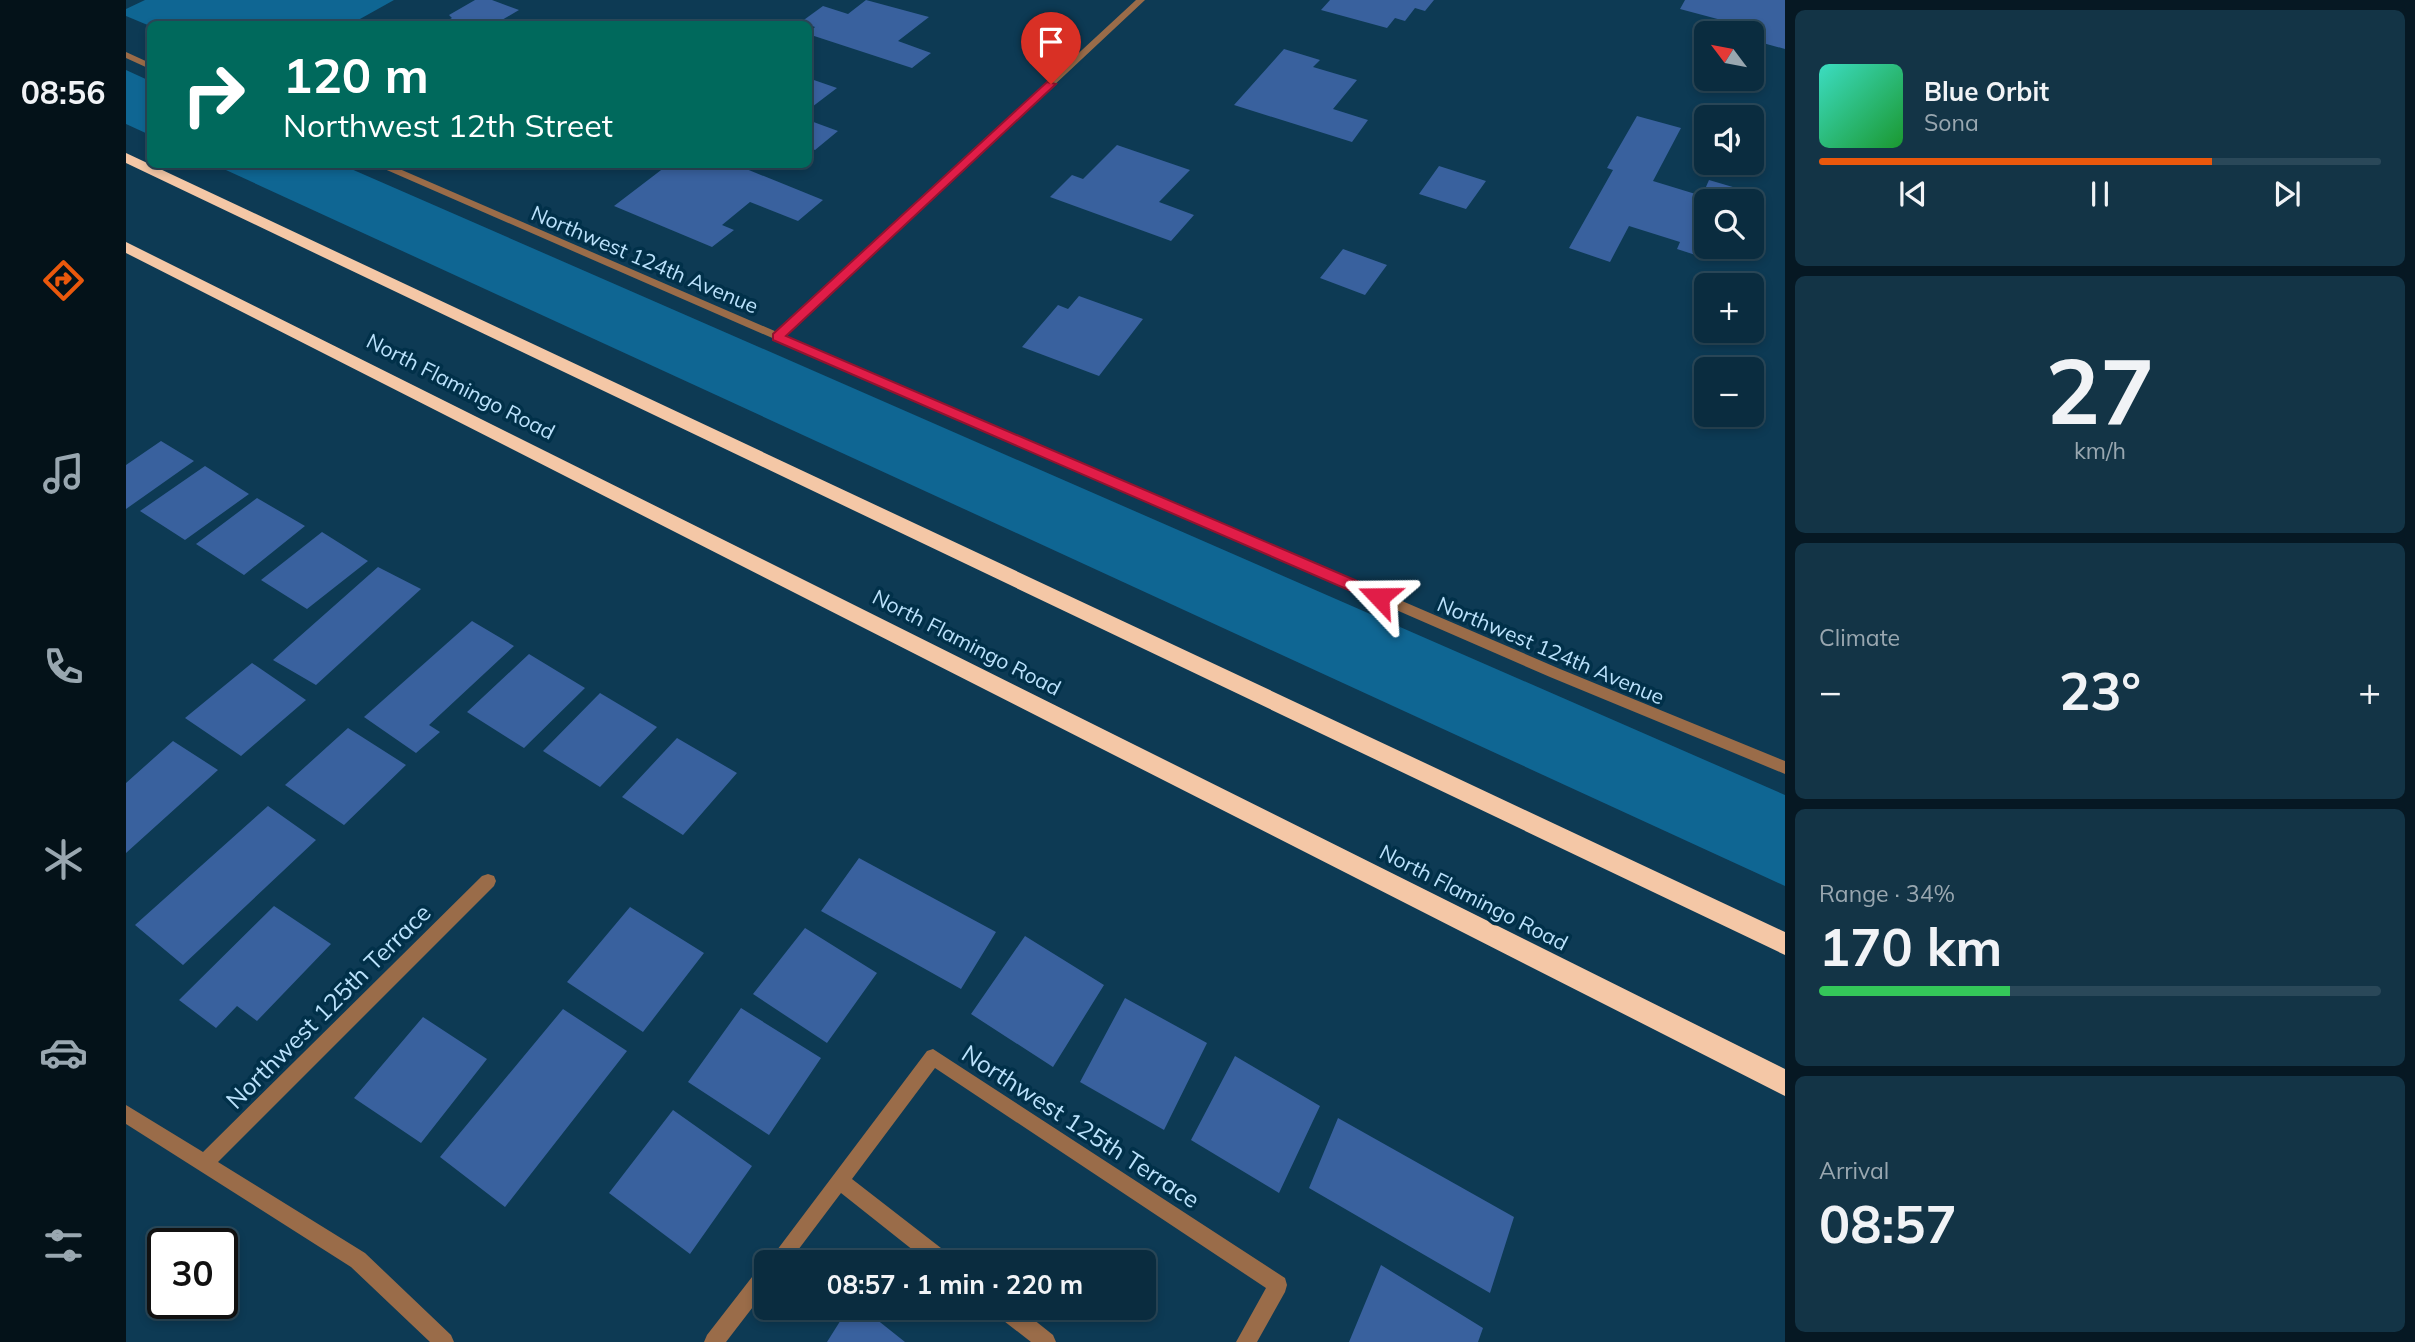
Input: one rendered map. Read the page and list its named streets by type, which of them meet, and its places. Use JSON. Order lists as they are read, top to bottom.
{
  "streets": {
    "highway": ["North Flamingo Road"],
    "street": ["Northwest 124th Avenue", "Northwest 125th Terrace"]
  },
  "north": "top left",
  "page": {
    "tabs": "08:56",
    "map_buttons": ["+", "−"],
    "turn": ["120 m", "Northwest 12th Street"],
    "song": ["Blue Orbit", "Sona"],
    "tile": [
      ["27", "km/h"],
      "Climate",
      ["Range · 34%", "170 km"],
      ["Arrival", "08:57"]
    ],
    "heat": ["−", "23°", "+"],
    "limit": "30",
    "trip": "08:57 · 1 min · 220 m"
  }
}
